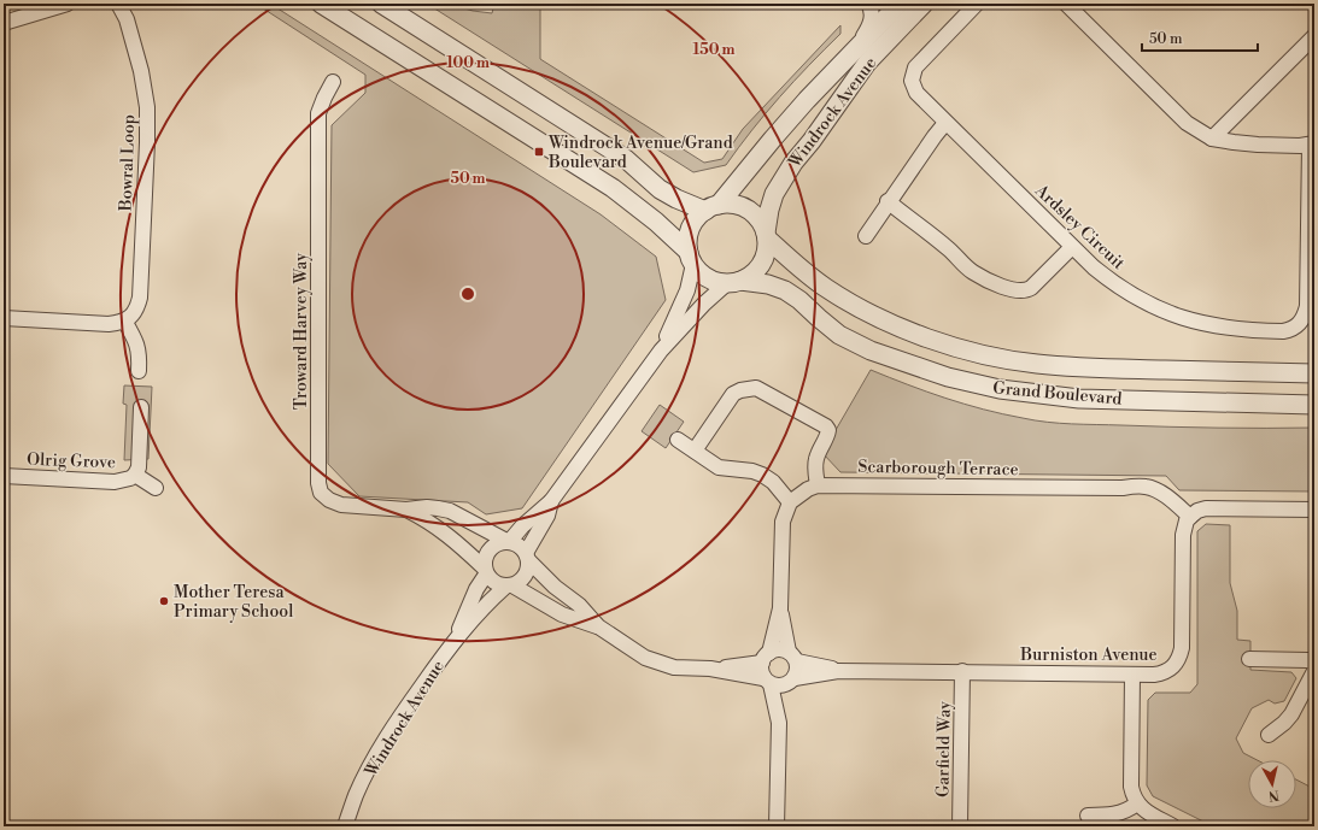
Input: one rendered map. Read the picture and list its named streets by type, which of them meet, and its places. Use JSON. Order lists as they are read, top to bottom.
{
  "streets": {
    "street": [
      "Windrock Avenue",
      "Bowral Loop",
      "Ardsley Circuit",
      "Troward Harvey Way",
      "Grand Boulevard",
      "Olrig Grove",
      "Scarborough Terrace",
      "Burniston Avenue",
      "Garfield Way"
    ]
  },
  "crossings": [
    ["Windrock Avenue", "Troward Harvey Way"],
    ["Windrock Avenue", "Grand Boulevard"],
    ["Scarborough Terrace", "Burniston Avenue"],
    ["Burniston Avenue", "Garfield Way"]
  ],
  "places": {
    "transit": ["Windrock Avenue/Grand Boulevard"],
    "other": ["Mother Teresa Primary School"]
  },
  "scale_bar": "50 m",
  "north": "bottom",
  "rings": ["150 m", "100 m", "50 m"]
}
